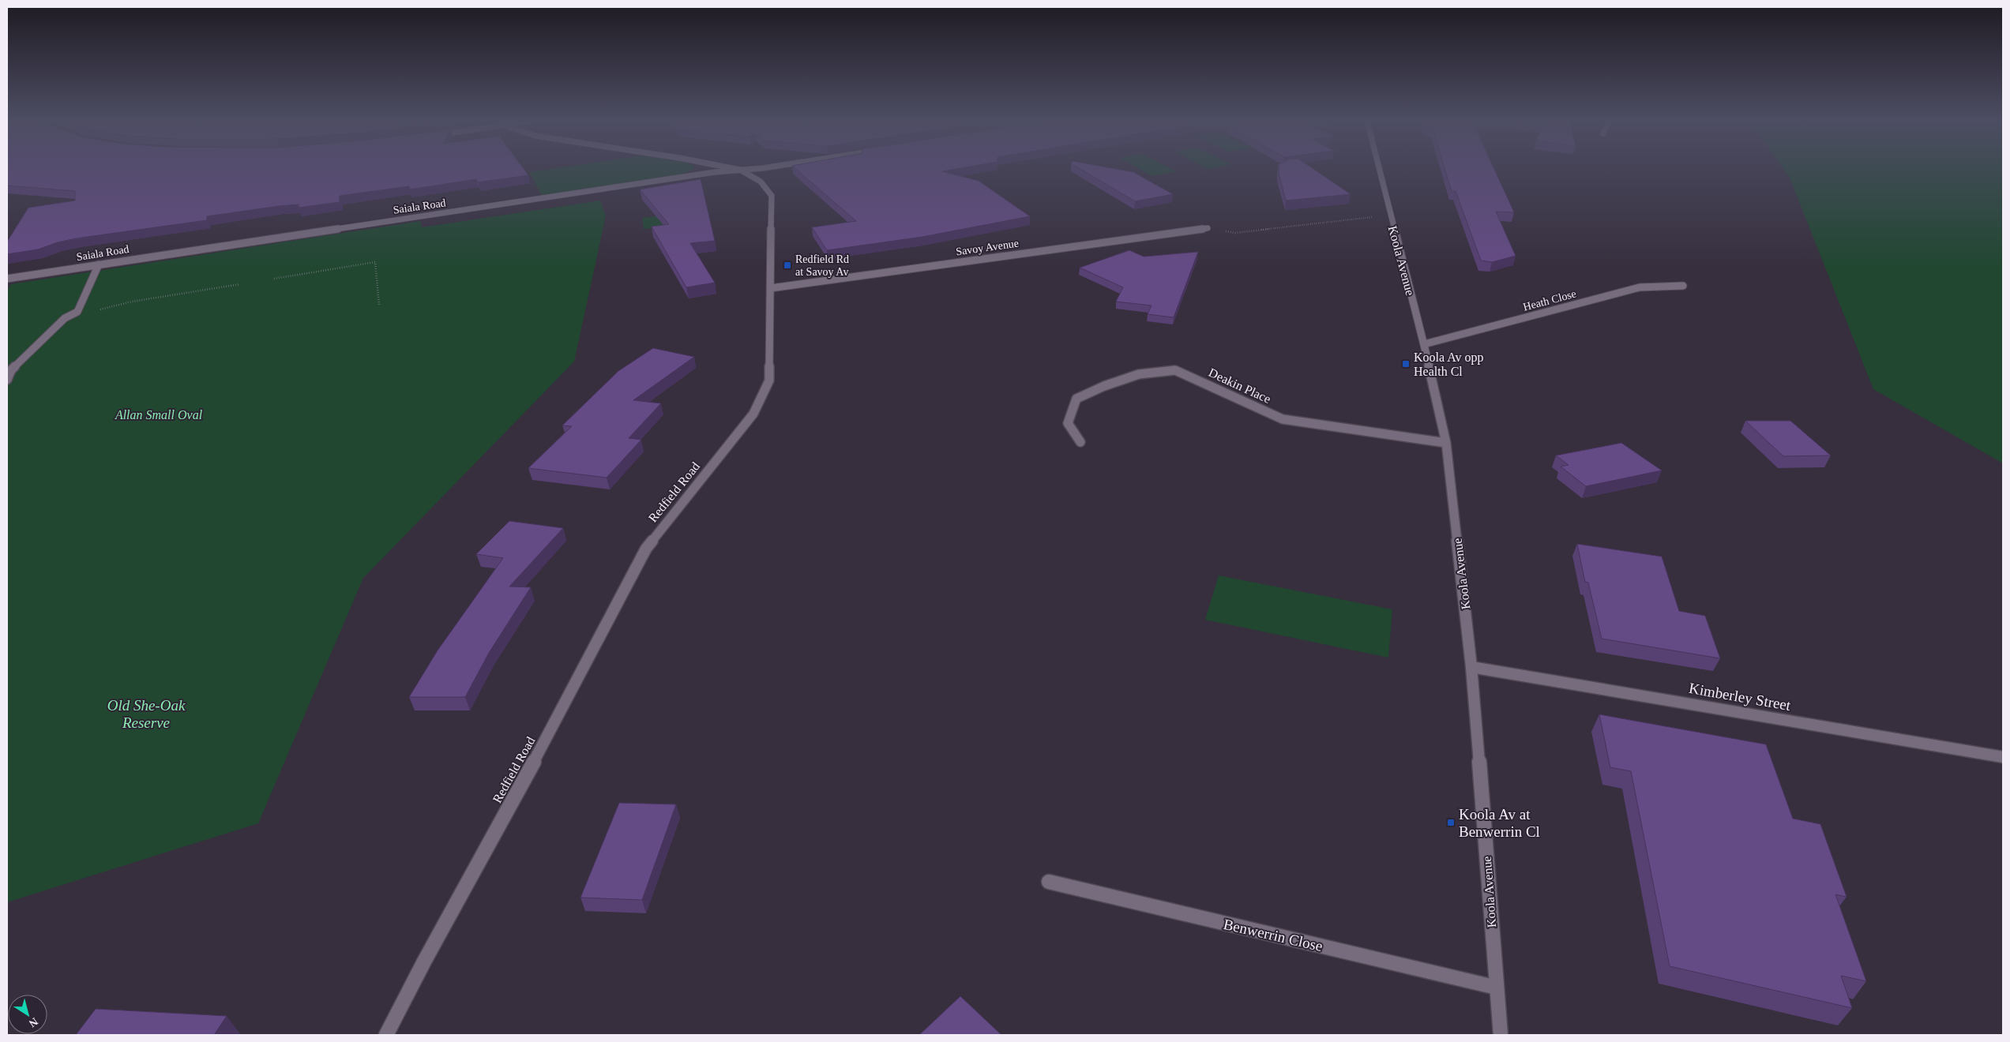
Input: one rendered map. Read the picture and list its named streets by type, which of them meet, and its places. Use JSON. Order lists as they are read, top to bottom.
{
  "streets": {
    "street": [
      "Saiala Road",
      "Savoy Avenue",
      "Koola Avenue",
      "Heath Close",
      "Deakin Place",
      "Redfield Road",
      "Kimberley Street",
      "Benwerrin Close"
    ]
  },
  "crossings": [
    ["Saiala Road", "Redfield Road"],
    ["Savoy Avenue", "Redfield Road"],
    ["Koola Avenue", "Heath Close"],
    ["Koola Avenue", "Deakin Place"],
    ["Koola Avenue", "Kimberley Street"],
    ["Koola Avenue", "Benwerrin Close"]
  ],
  "parks": ["Allan Small Oval", "Old She-Oak Reserve"],
  "places": {
    "transit": ["Redfield Rd at Savoy Av", "Koola Av opp Health Cl", "Koola Av at Benwerrin Cl"]
  },
  "north": "bottom right"
}
